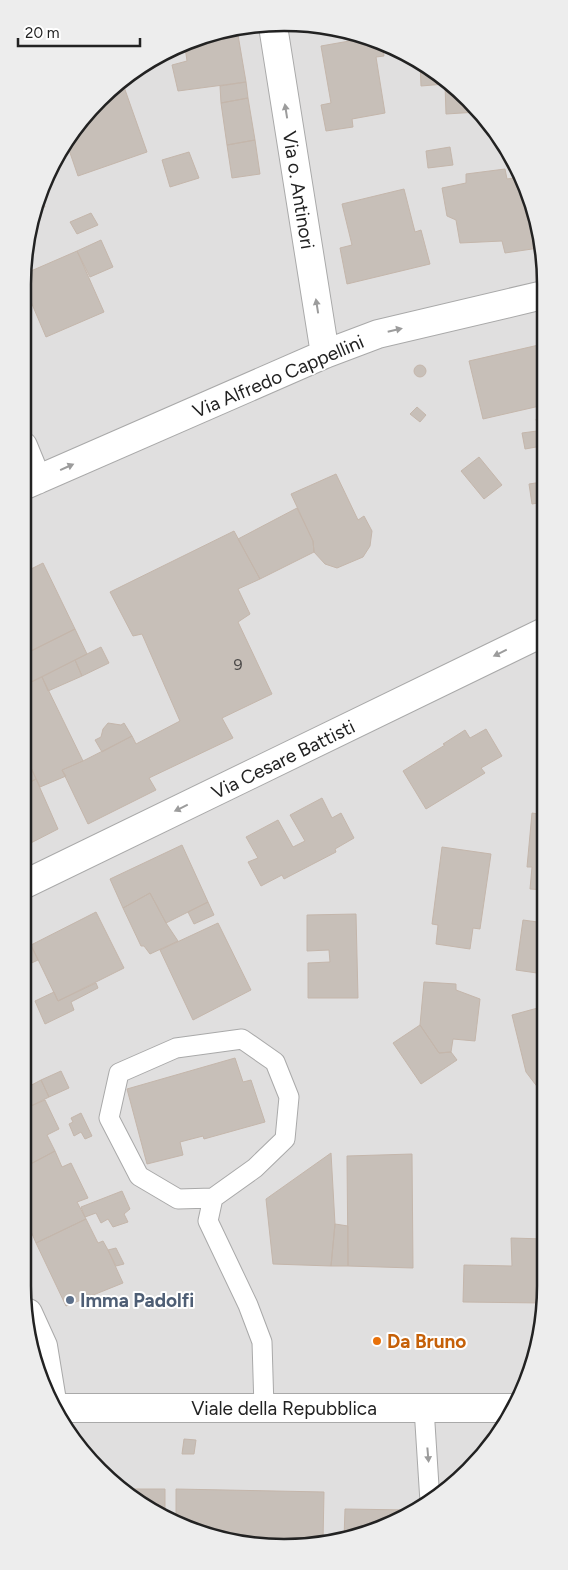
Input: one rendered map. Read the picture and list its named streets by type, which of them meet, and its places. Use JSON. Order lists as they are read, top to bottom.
{
  "streets": {
    "street": [
      "Via o. Antinori",
      "Via Alfredo Cappellini",
      "Via Cesare Battisti",
      "Viale della Repubblica"
    ]
  },
  "crossings": [
    ["Via o. Antinori", "Via Alfredo Cappellini"]
  ],
  "one_way": ["Via o. Antinori", "Via Alfredo Cappellini", "Via Cesare Battisti"],
  "places": ["Imma Padolfi", "Da Bruno"],
  "house_numbers": ["9"],
  "scale_bar": "20 m"
}
